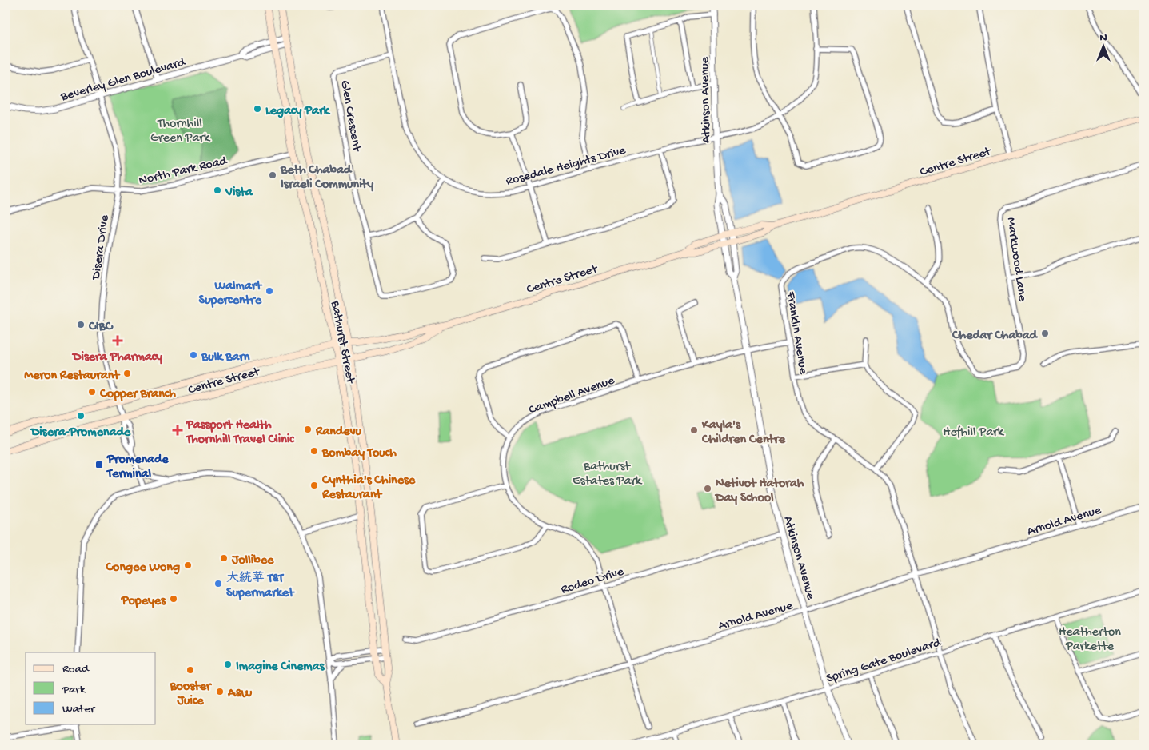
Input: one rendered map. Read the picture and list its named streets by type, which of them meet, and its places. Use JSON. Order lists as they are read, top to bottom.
{
  "streets": {
    "main road": ["Centre Street", "Bathurst Street"],
    "street": [
      "Beverley Glen Boulevard",
      "Atkinson Avenue",
      "Glen Crescent",
      "Rosedale Heights Drive",
      "North Park Road",
      "Disera Drive",
      "Markwood Lane",
      "Franklin Avenue",
      "Campbell Avenue",
      "Arnold Avenue",
      "Rodeo Drive",
      "Spring Gate Boulevard"
    ]
  },
  "crossings": [
    ["Beverley Glen Boulevard", "Disera Drive"],
    ["Beverley Glen Boulevard", "Bathurst Street"],
    ["Atkinson Avenue", "Centre Street"],
    ["Atkinson Avenue", "Rosedale Heights Drive"],
    ["Atkinson Avenue", "Campbell Avenue"],
    ["Atkinson Avenue", "Arnold Avenue"],
    ["Atkinson Avenue", "Rodeo Drive"],
    ["Atkinson Avenue", "Spring Gate Boulevard"],
    ["Glen Crescent", "Rosedale Heights Drive"],
    ["Centre Street", "Disera Drive"],
    ["Centre Street", "Bathurst Street"],
    ["North Park Road", "Disera Drive"],
    ["North Park Road", "Bathurst Street"],
    ["Markwood Lane", "Franklin Avenue"],
    ["Franklin Avenue", "Campbell Avenue"],
    ["Franklin Avenue", "Arnold Avenue"],
    ["Franklin Avenue", "Spring Gate Boulevard"],
    ["Campbell Avenue", "Arnold Avenue"],
    ["Campbell Avenue", "Rodeo Drive"]
  ],
  "parks": [
    "Thornhill Green Park",
    "Hefhill Park",
    "Bathurst Estates Park",
    "Heatherton Parkette"
  ],
  "places": {
    "other": [
      "Legacy Park",
      "Beth Chabad Israeli Community",
      "Vista",
      "Walmart Supercentre",
      "CIBC",
      "Chedar Chabad",
      "Bulk Barn",
      "Meron Restaurant",
      "Copper Branch",
      "Disera-Promenade",
      "Randevu",
      "Kayla's Children Centre",
      "Bombay Touch",
      "Cynthia's Chinese Restaurant",
      "Netivot Hatorah Day School",
      "Jollibee",
      "Congee Wong",
      "大統華 T&T Supermarket",
      "Popeyes",
      "Imagine Cinemas",
      "Booster Juice",
      "A&W"
    ],
    "health": ["Disera Pharmacy", "Passport Health Thornhill Travel Clinic"],
    "transit": ["Promenade Terminal"]
  },
  "legend": ["Road", "Park", "Water"],
  "north": "top"
}
